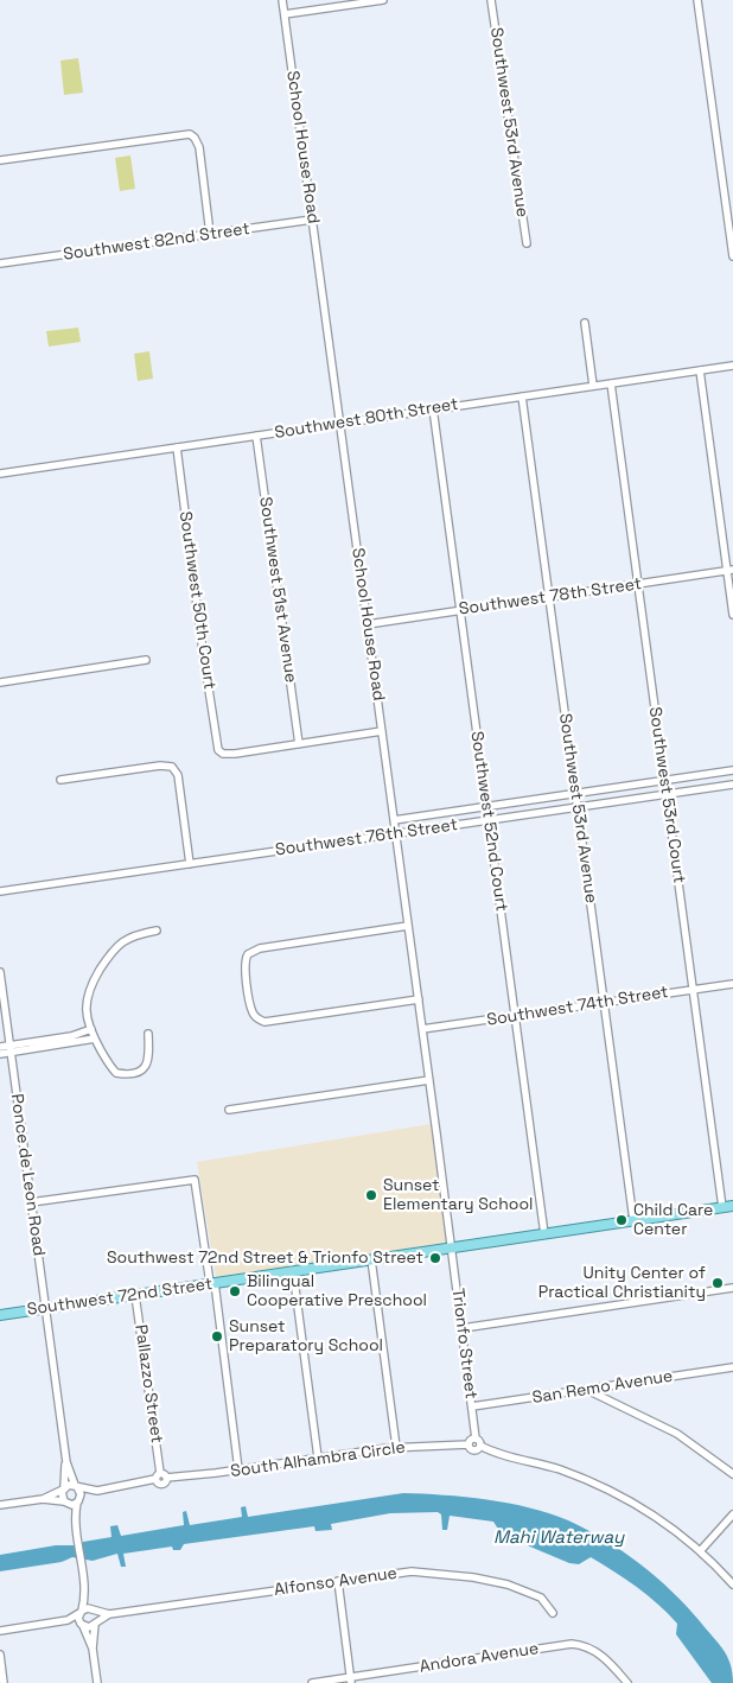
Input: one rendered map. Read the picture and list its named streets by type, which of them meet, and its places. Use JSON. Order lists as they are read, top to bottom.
{
  "streets": {
    "main road": ["Southwest 72nd Street"],
    "street": [
      "Southwest 53rd Avenue",
      "School House Road",
      "Southwest 82nd Street",
      "Southwest 80th Street",
      "Southwest 51st Avenue",
      "Southwest 78th Street",
      "Southwest 50th Court",
      "Southwest 53rd Court",
      "Southwest 52nd Court",
      "Southwest 76th Street",
      "Southwest 74th Street",
      "Ponce de Leon Road",
      "Trionfo Street",
      "Pallazzo Street",
      "San Remo Avenue",
      "South Alhambra Circle",
      "Alfonso Avenue",
      "Andora Avenue"
    ]
  },
  "crossings": [
    ["Southwest 53rd Avenue", "Southwest 80th Street"],
    ["Southwest 53rd Avenue", "Southwest 78th Street"],
    ["Southwest 53rd Avenue", "Southwest 76th Street"],
    ["Southwest 53rd Avenue", "Southwest 74th Street"],
    ["Southwest 53rd Avenue", "Southwest 72nd Street"],
    ["School House Road", "Southwest 82nd Street"],
    ["School House Road", "Southwest 80th Street"],
    ["School House Road", "Southwest 78th Street"],
    ["School House Road", "Southwest 76th Street"],
    ["School House Road", "Southwest 74th Street"],
    ["School House Road", "Southwest 72nd Street"],
    ["School House Road", "Trionfo Street"],
    ["Southwest 80th Street", "Southwest 51st Avenue"],
    ["Southwest 80th Street", "Southwest 50th Court"],
    ["Southwest 80th Street", "Southwest 53rd Court"],
    ["Southwest 80th Street", "Southwest 52nd Court"],
    ["Southwest 51st Avenue", "Southwest 50th Court"],
    ["Southwest 78th Street", "Southwest 53rd Court"],
    ["Southwest 78th Street", "Southwest 52nd Court"],
    ["Southwest 53rd Court", "Southwest 76th Street"],
    ["Southwest 53rd Court", "Southwest 74th Street"],
    ["Southwest 53rd Court", "Southwest 72nd Street"],
    ["Southwest 52nd Court", "Southwest 76th Street"],
    ["Southwest 52nd Court", "Southwest 74th Street"],
    ["Southwest 52nd Court", "Southwest 72nd Street"],
    ["Ponce de Leon Road", "Southwest 72nd Street"],
    ["Southwest 72nd Street", "Trionfo Street"],
    ["Southwest 72nd Street", "Pallazzo Street"],
    ["Trionfo Street", "San Remo Avenue"],
    ["Pallazzo Street", "South Alhambra Circle"]
  ],
  "water": ["Mahi Waterway"],
  "places": [
    "Sunset Elementary School",
    "Child Care Center",
    "Southwest 72nd Street & Trionfo Street",
    "Unity Center of Practical Christianity",
    "Bilingual Cooperative Preschool",
    "Sunset Preparatory School"
  ]
}
